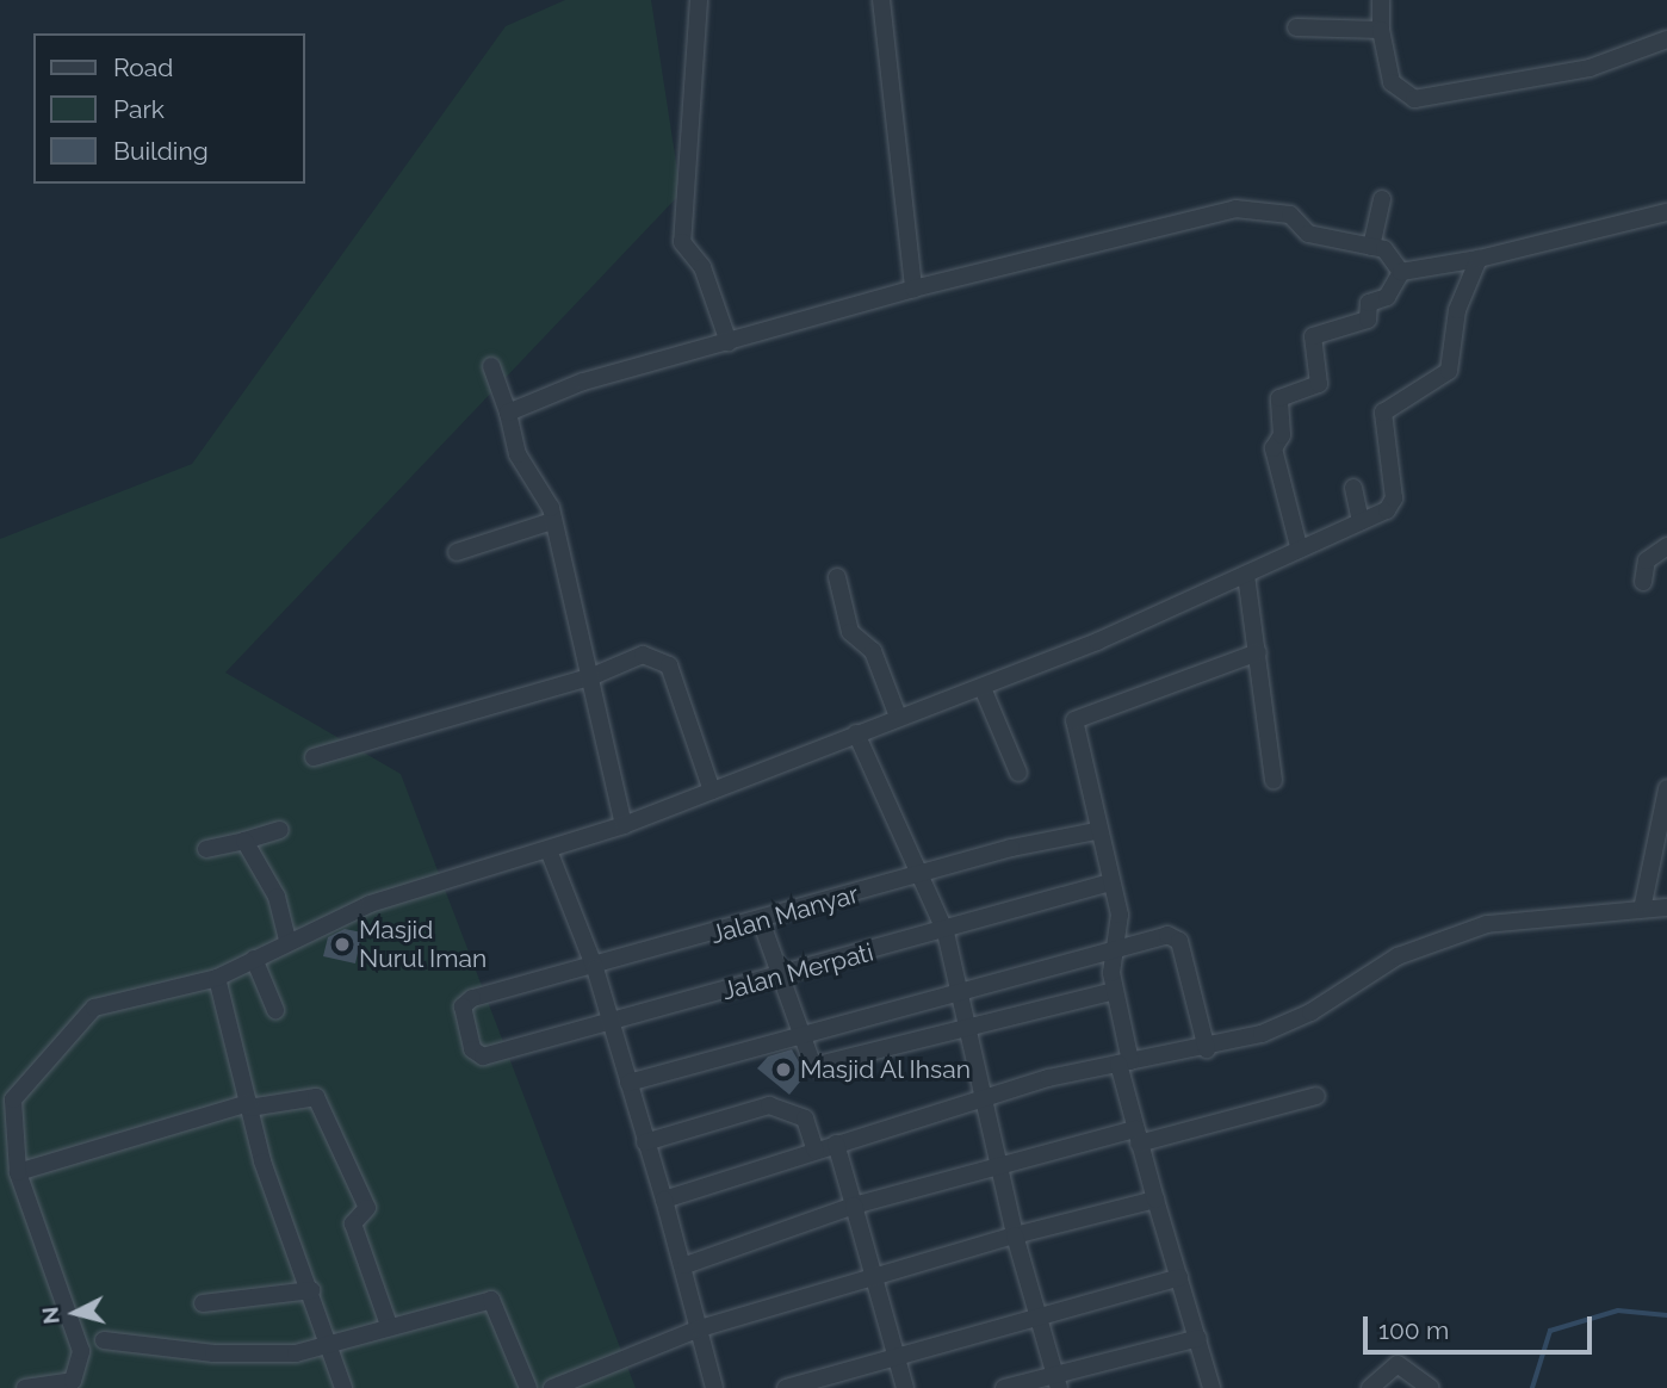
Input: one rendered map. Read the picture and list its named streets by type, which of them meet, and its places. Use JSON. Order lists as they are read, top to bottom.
{
  "streets": {
    "street": ["Jalan Manyar", "Jalan Merpati"]
  },
  "crossings": [
    ["Jalan Manyar", "Jalan Merpati"]
  ],
  "places": ["Masjid Nurul Iman", "Masjid Al Ihsan"],
  "legend": ["Road", "Park", "Building"],
  "scale_bar": "100 m",
  "north": "left"
}
